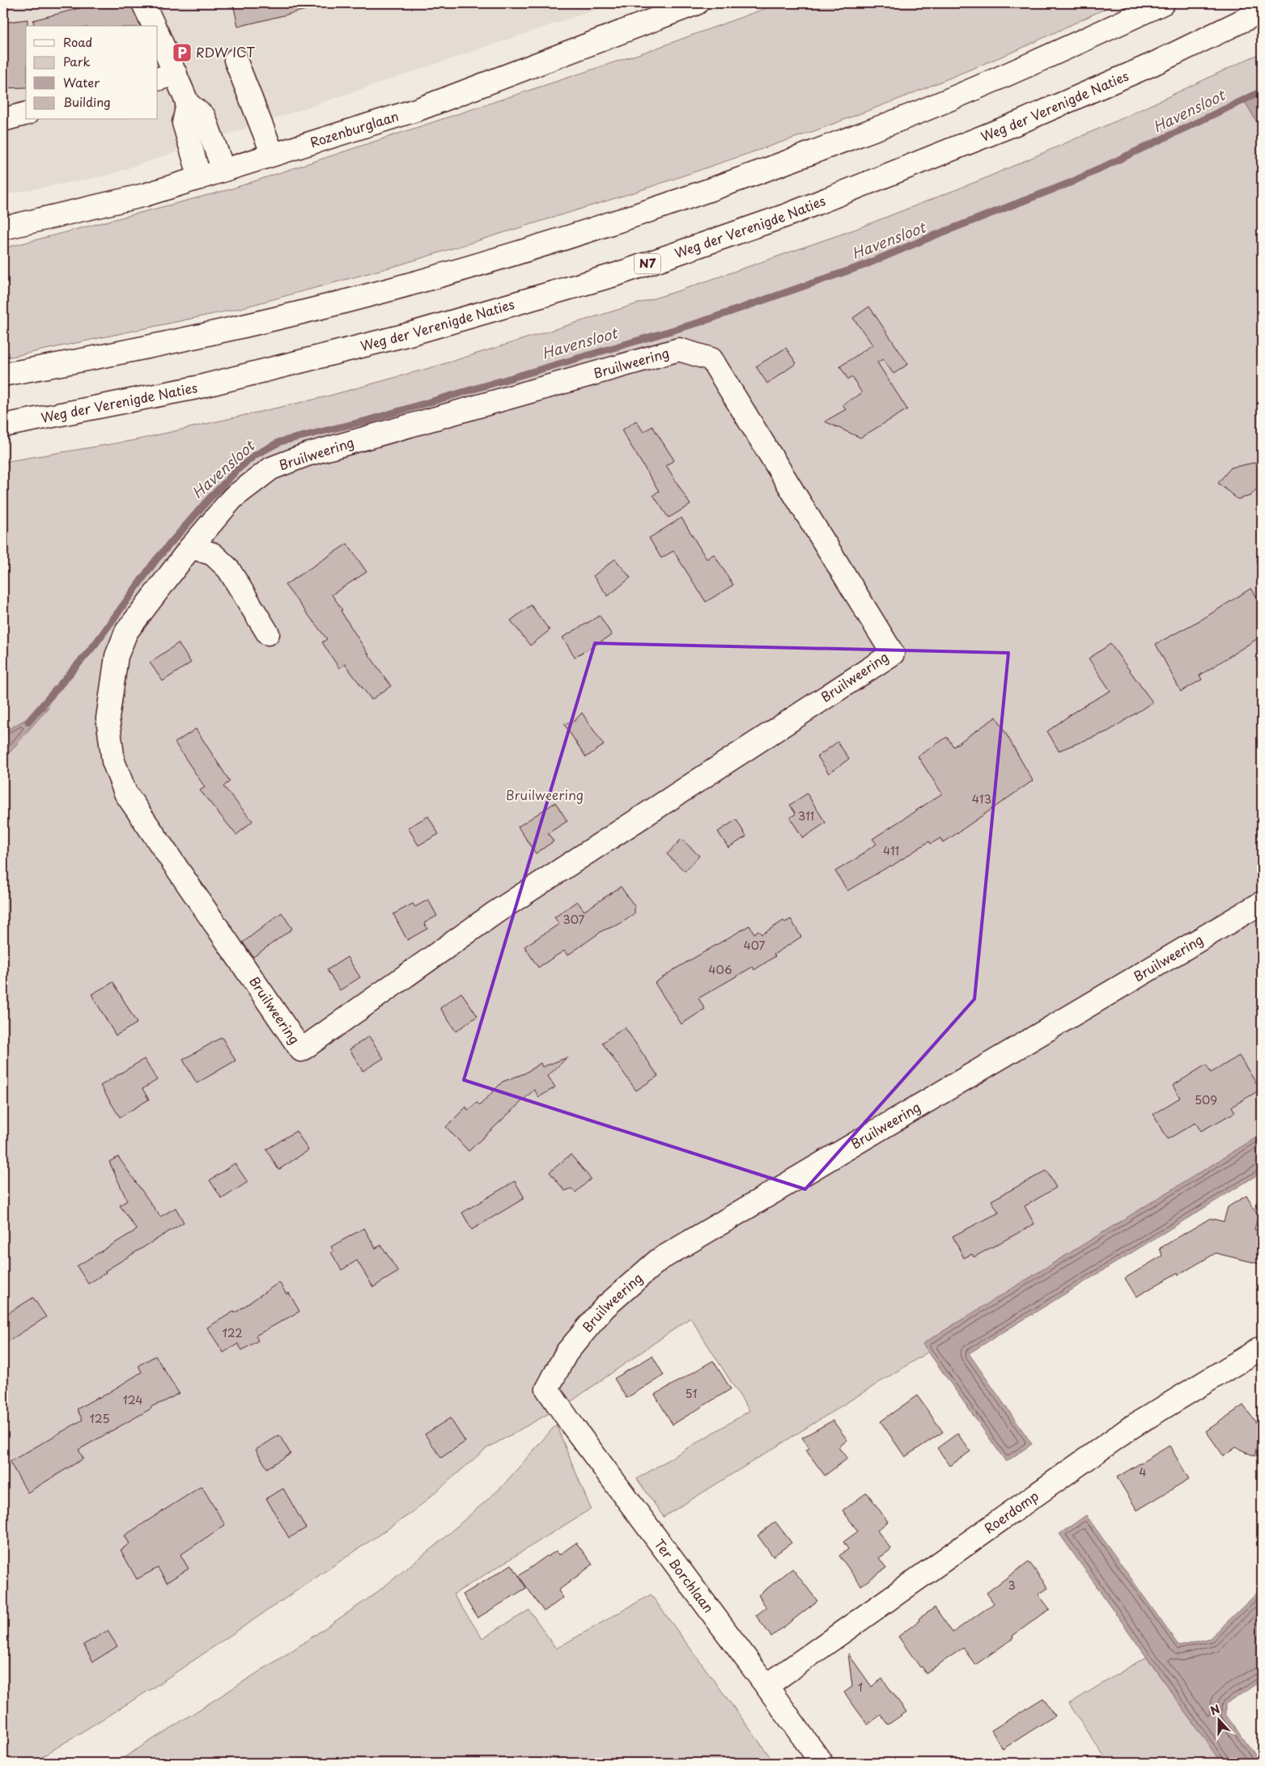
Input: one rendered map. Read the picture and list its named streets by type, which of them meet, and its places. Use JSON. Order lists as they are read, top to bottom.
{
  "streets": {
    "main road": [
      "Weg der Verenigde Naties",
      "Rozenburglaan",
      "N7",
      "Bruilweering",
      "Roerdomp",
      "Ter Borchlaan"
    ]
  },
  "crossings": [
    ["Bruilweering", "Ter Borchlaan"],
    ["Roerdomp", "Ter Borchlaan"]
  ],
  "water": ["Havensloot"],
  "parks": ["Bruilweering"],
  "places": {
    "parking": ["RDW ICT"]
  },
  "house_numbers": [
    "413",
    "311",
    "411",
    "307",
    "407",
    "406",
    "509",
    "122",
    "51",
    "124",
    "125",
    "4",
    "3",
    "1"
  ],
  "legend": [
    "Road",
    "Park",
    "Water",
    "Building"
  ],
  "north": "top"
}
